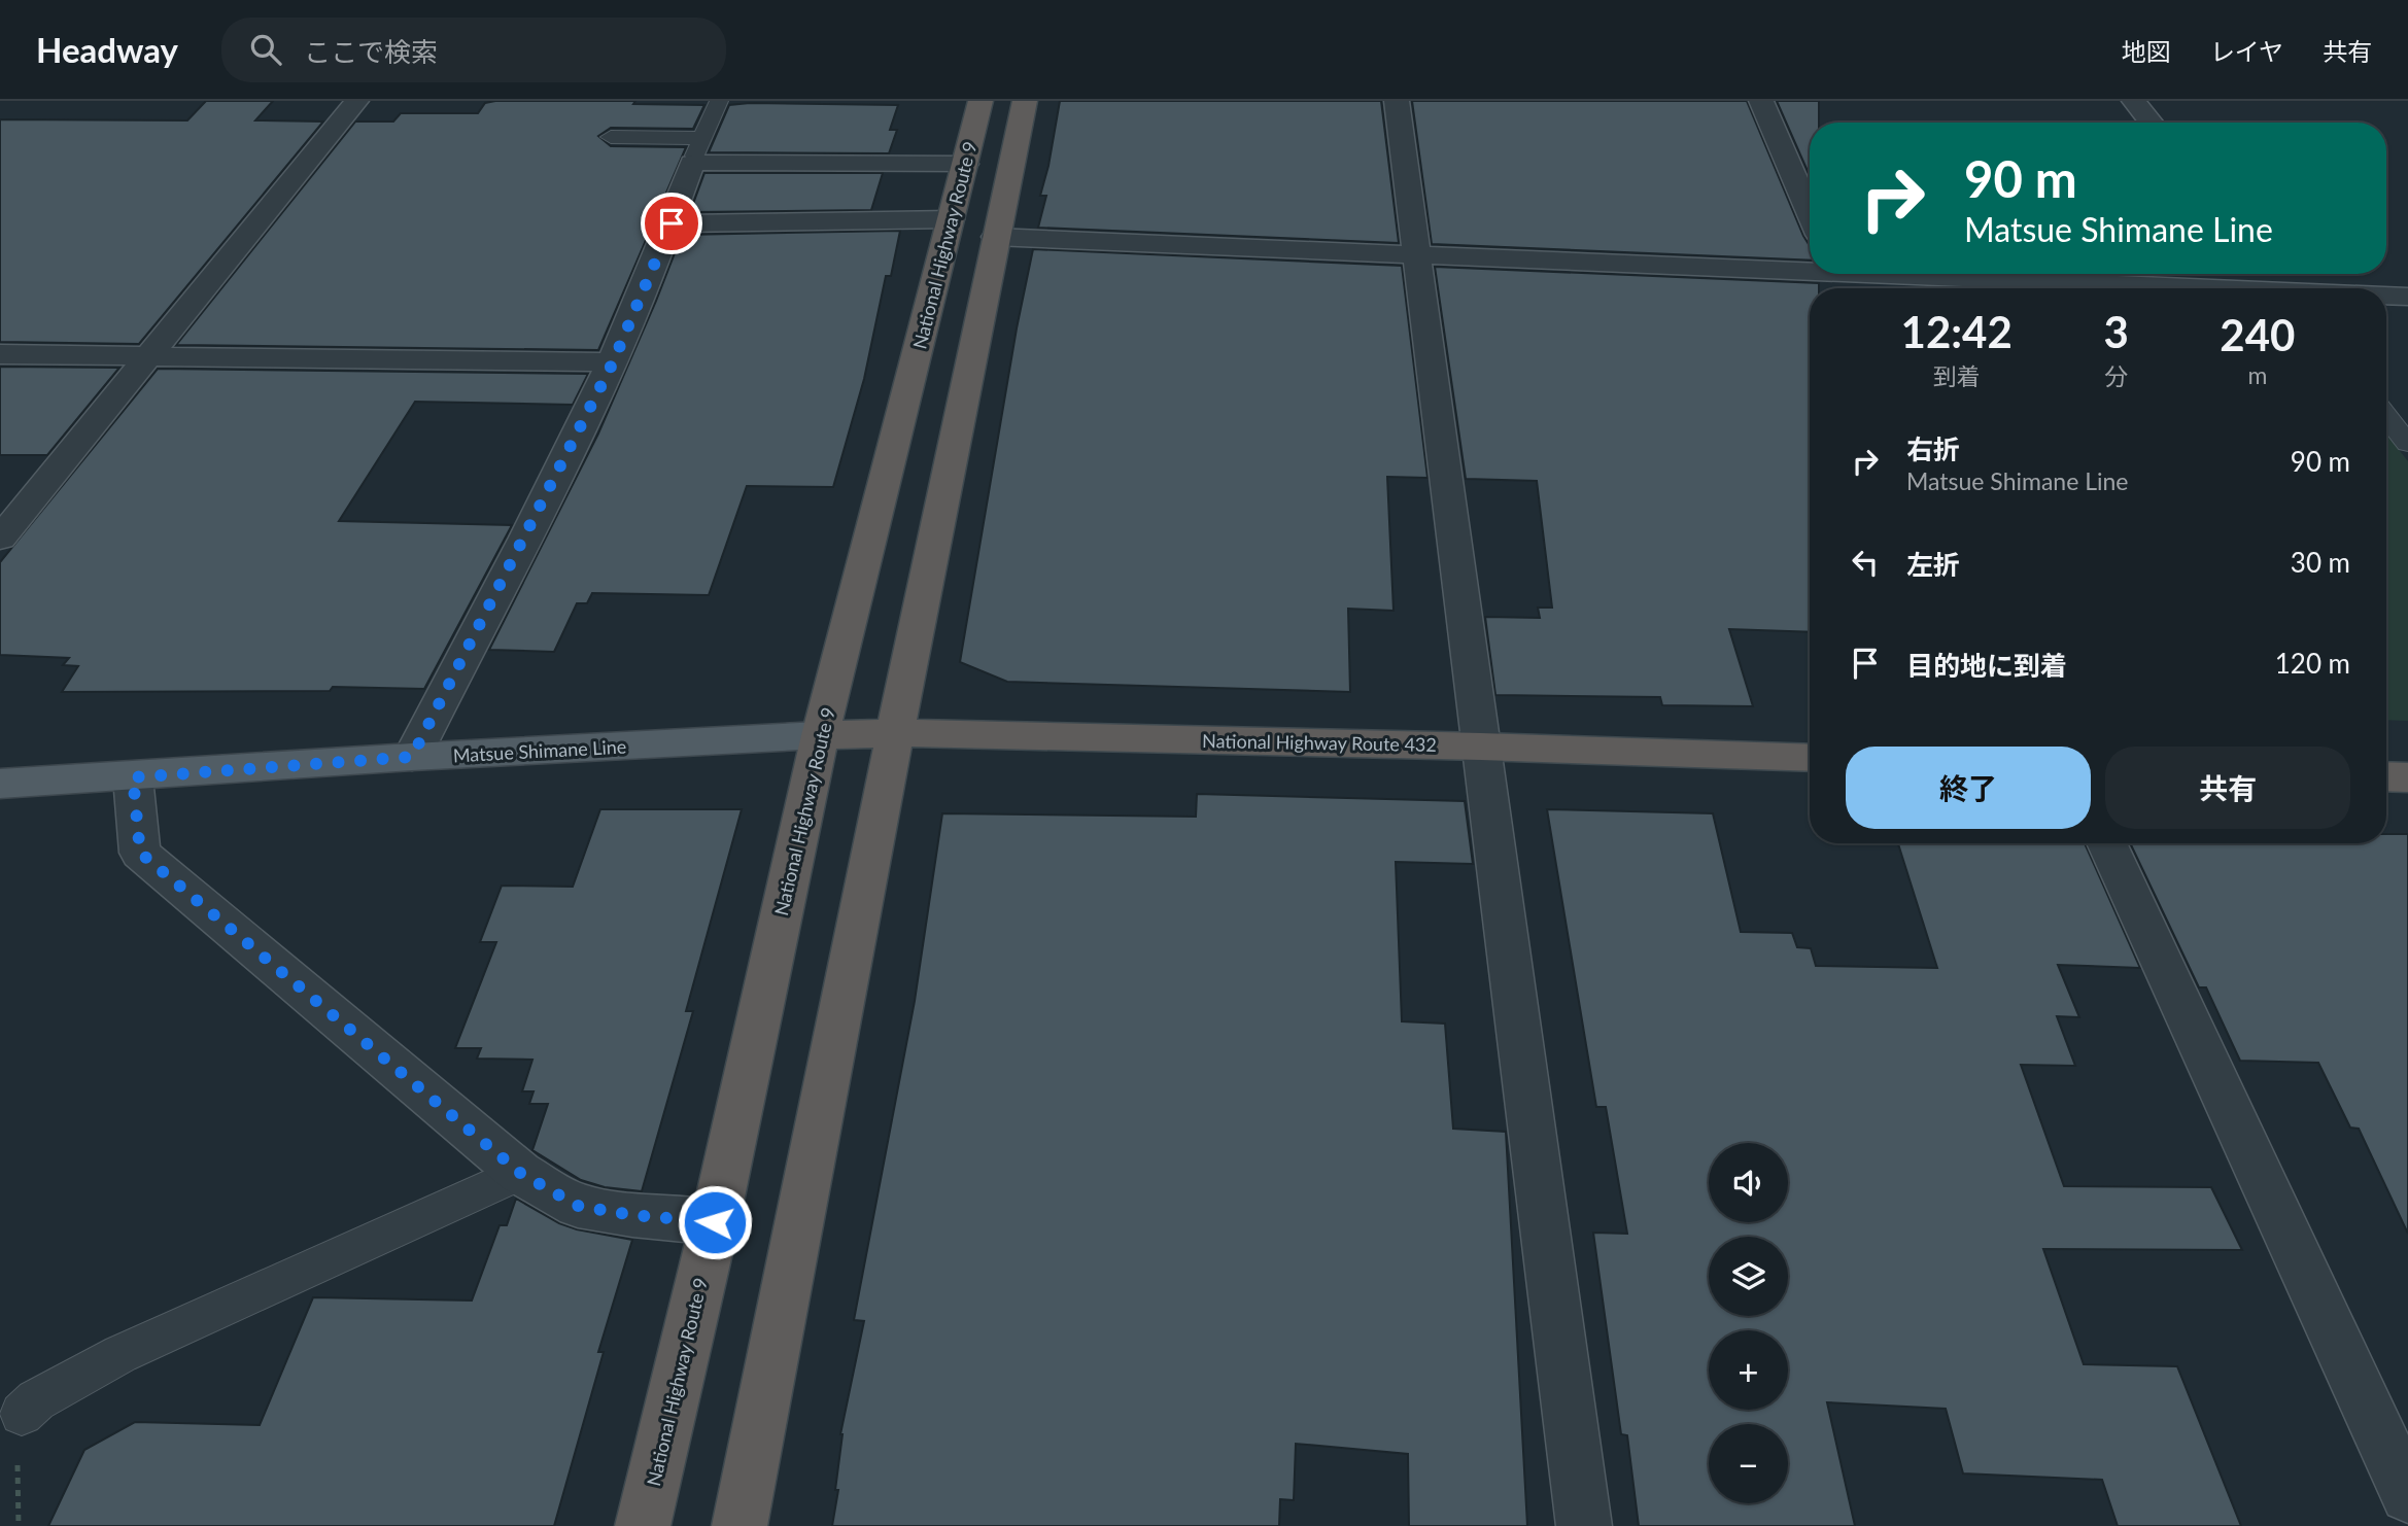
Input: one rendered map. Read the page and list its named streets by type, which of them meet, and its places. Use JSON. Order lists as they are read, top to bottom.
{
  "streets": {
    "highway": ["National Highway Route 9", "National Highway Route 432"],
    "main road": ["Matsue Shimane Line"]
  },
  "crossings": [
    ["National Highway Route 9", "National Highway Route 432"],
    ["National Highway Route 9", "Matsue Shimane Line"],
    ["National Highway Route 432", "Matsue Shimane Line"]
  ],
  "page": {
    "header": "Headway",
    "search": "ここで検索",
    "nav": ["地図", "レイヤ", "共有"],
    "turn": ["90 m", "Matsue Shimane Line"],
    "eta": [
      "12:42",
      "到着",
      "3",
      "分",
      "240",
      "m"
    ],
    "list": [
      {
        "name": "右折",
        "note": "Matsue Shimane Line",
        "value": "90 m"
      },
      {
        "name": "左折",
        "value": "30 m"
      },
      {
        "name": "目的地に到着",
        "value": "120 m"
      }
    ],
    "buttons": ["終了", "共有"],
    "map_buttons": ["+", "−"]
  }
}
